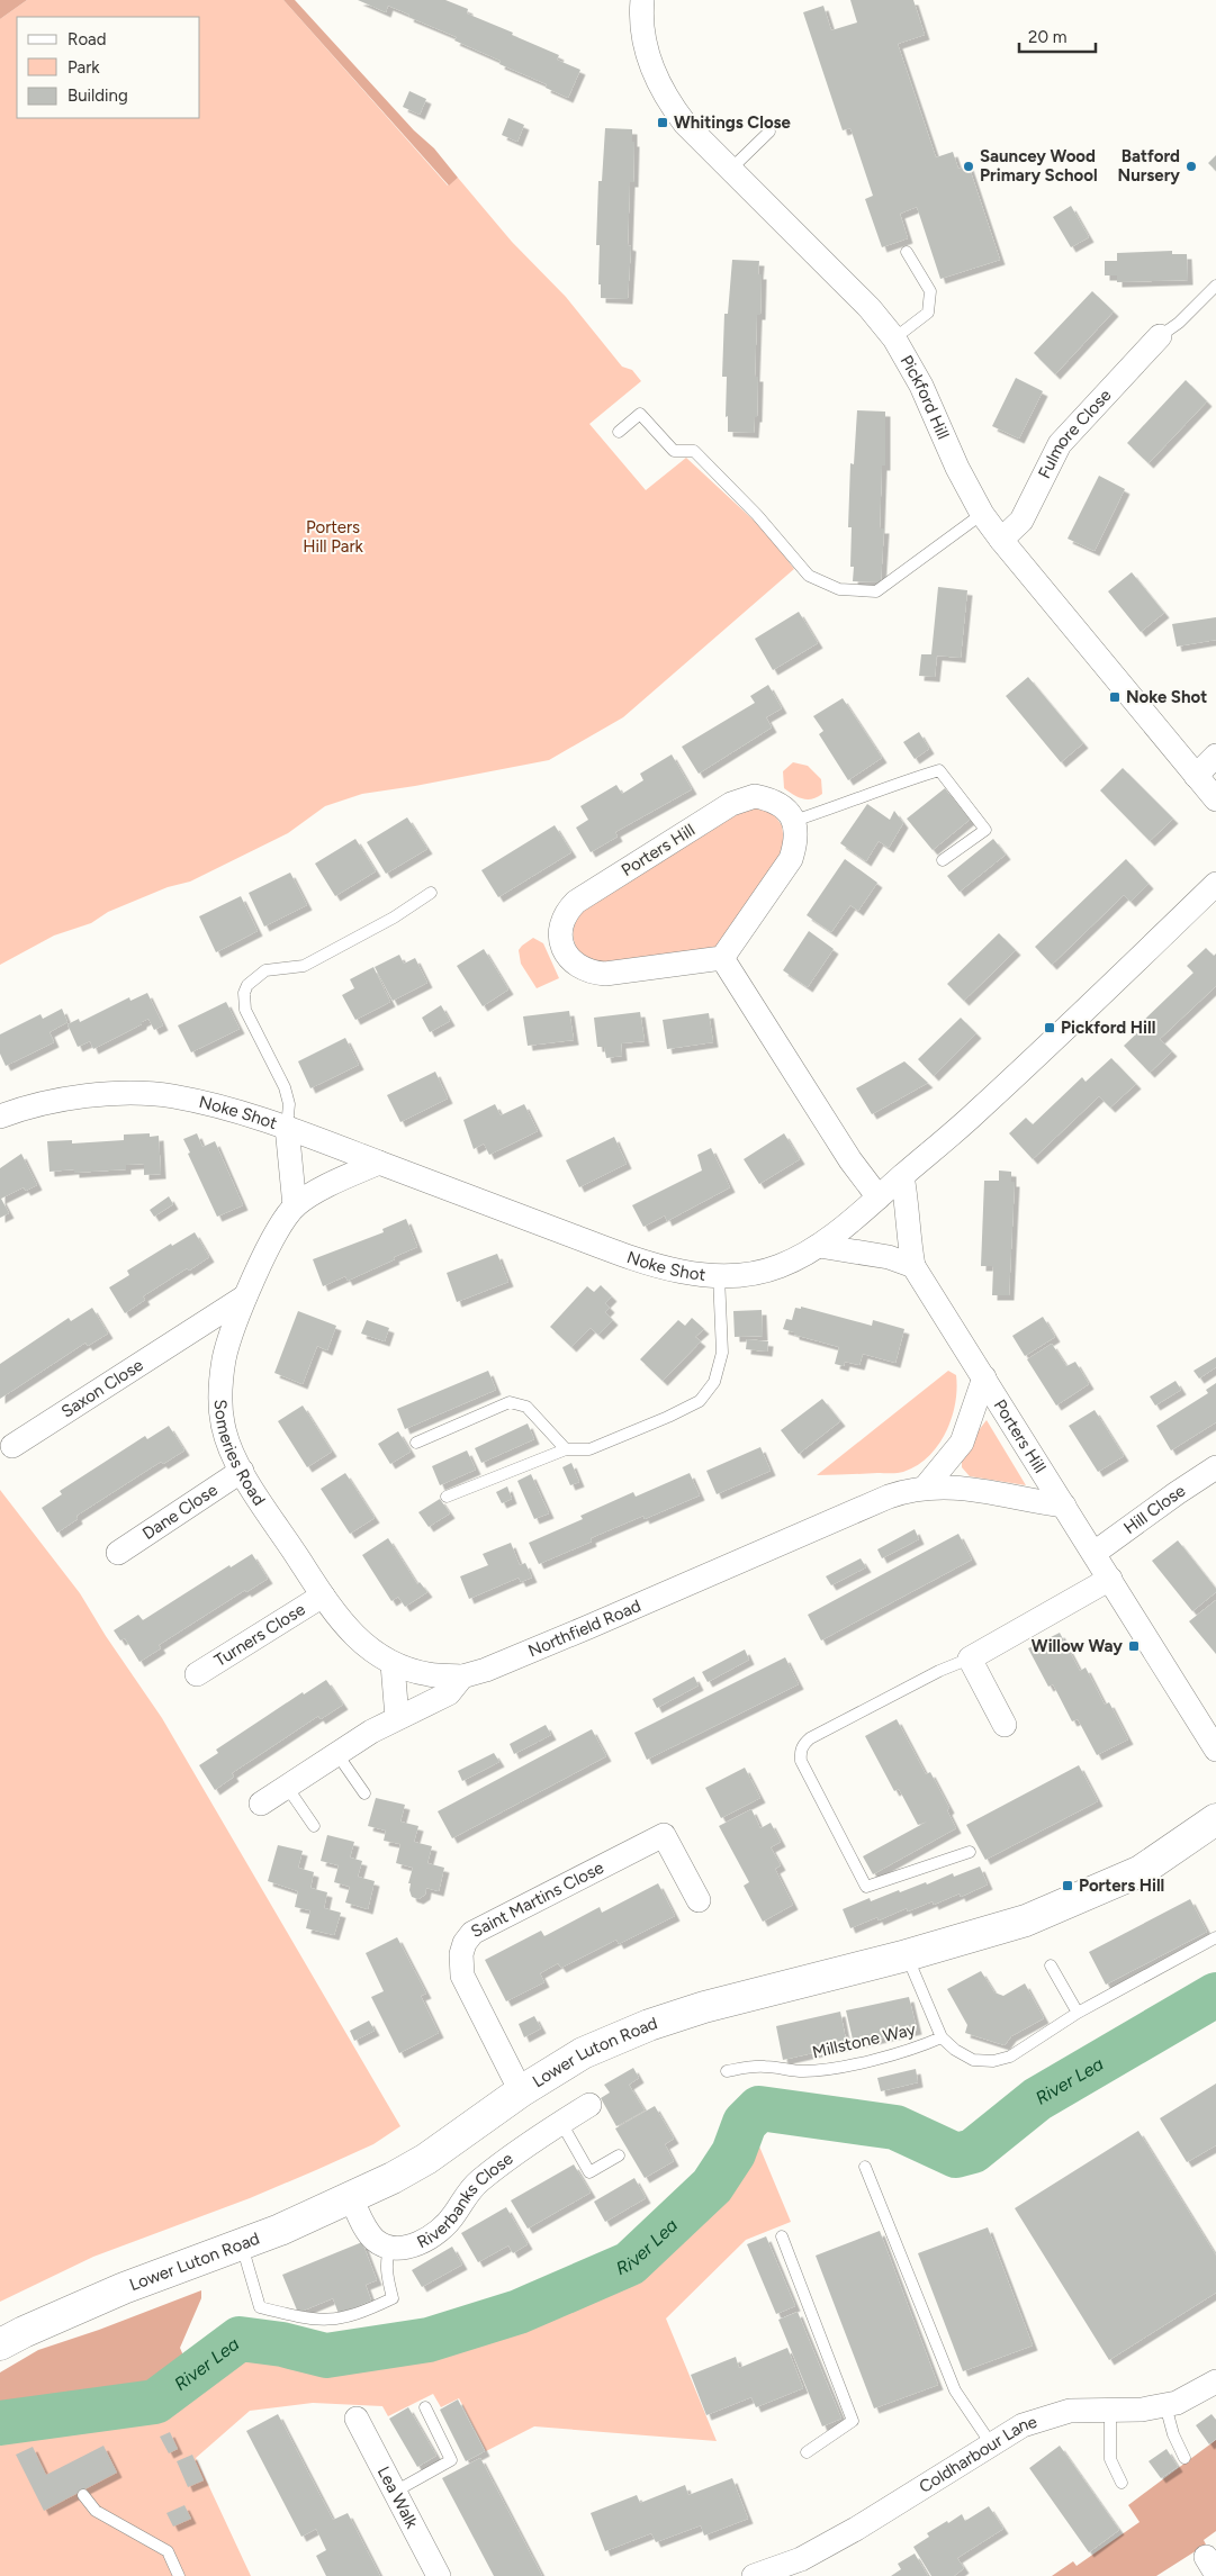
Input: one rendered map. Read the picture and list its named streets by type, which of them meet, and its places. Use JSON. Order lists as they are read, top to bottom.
{
  "streets": {
    "main road": ["Lower Luton Road"],
    "street": [
      "Pickford Hill",
      "Fulmore Close",
      "Porters Hill",
      "Noke Shot",
      "Saxon Close",
      "Someries Road",
      "Hill Close",
      "Dane Close",
      "Northfield Road",
      "Turners Close",
      "Saint Martins Close",
      "Riverbanks Close",
      "Coldharbour Lane",
      "Lea Walk"
    ],
    "lane": ["Millstone Way"]
  },
  "crossings": [
    ["Pickford Hill", "Fulmore Close"],
    ["Porters Hill", "Noke Shot"],
    ["Porters Hill", "Hill Close"],
    ["Porters Hill", "Northfield Road"],
    ["Noke Shot", "Someries Road"],
    ["Saxon Close", "Someries Road"],
    ["Someries Road", "Dane Close"],
    ["Someries Road", "Northfield Road"],
    ["Someries Road", "Turners Close"],
    ["Saint Martins Close", "Lower Luton Road"],
    ["Millstone Way", "Lower Luton Road"],
    ["Lower Luton Road", "Riverbanks Close"]
  ],
  "water": ["River Lea"],
  "parks": ["Porters Hill Park"],
  "places": {
    "transit": [
      "Whitings Close",
      "Noke Shot",
      "Pickford Hill",
      "Willow Way",
      "Porters Hill"
    ],
    "other": ["Sauncey Wood Primary School", "Batford Nursery"]
  },
  "legend": ["Road", "Park", "Building"],
  "scale_bar": "20 m"
}
